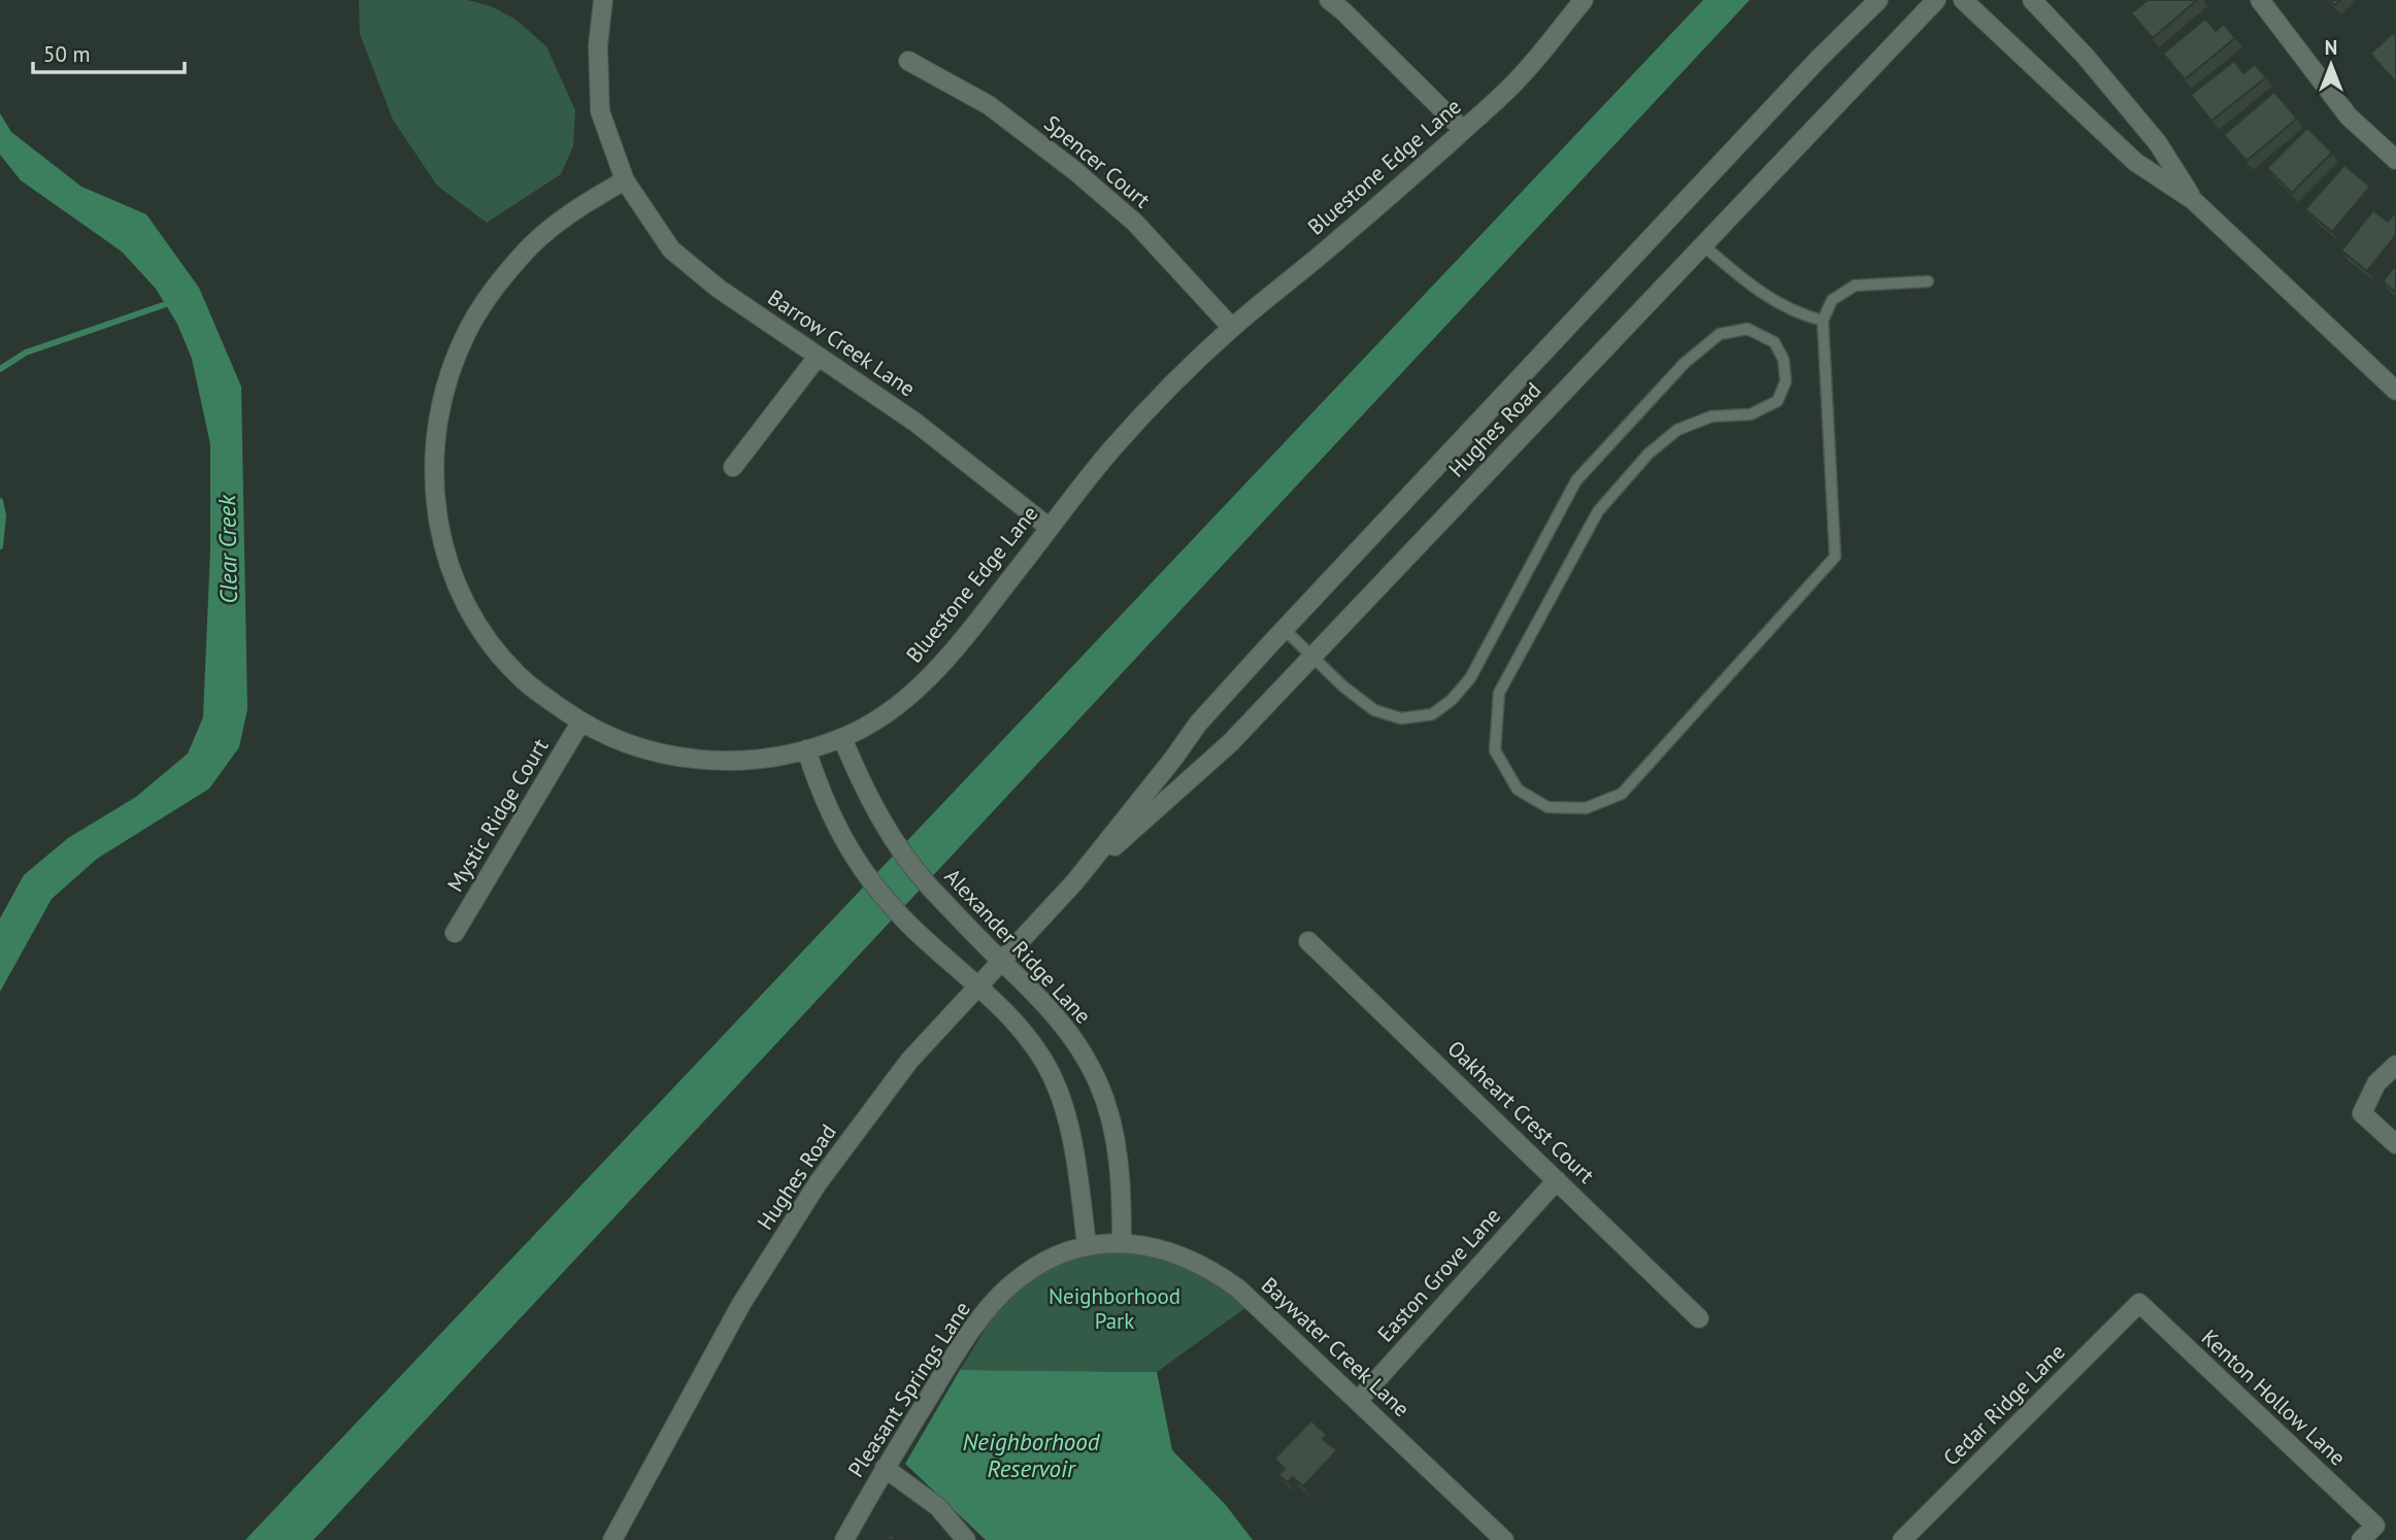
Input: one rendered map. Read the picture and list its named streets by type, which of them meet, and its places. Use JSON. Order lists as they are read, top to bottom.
{
  "streets": {
    "street": [
      "Spencer Court",
      "Bluestone Edge Lane",
      "Barrow Creek Lane",
      "Hughes Road",
      "Mystic Ridge Court",
      "Alexander Ridge Lane",
      "Oakheart Crest Court",
      "Easton Grove Lane",
      "Baywater Creek Lane",
      "Pleasant Springs Lane",
      "Kenton Hollow Lane",
      "Cedar Ridge Lane"
    ]
  },
  "crossings": [
    ["Spencer Court", "Bluestone Edge Lane"],
    ["Bluestone Edge Lane", "Barrow Creek Lane"],
    ["Bluestone Edge Lane", "Mystic Ridge Court"],
    ["Bluestone Edge Lane", "Alexander Ridge Lane"],
    ["Hughes Road", "Alexander Ridge Lane"],
    ["Alexander Ridge Lane", "Baywater Creek Lane"],
    ["Alexander Ridge Lane", "Pleasant Springs Lane"],
    ["Oakheart Crest Court", "Easton Grove Lane"],
    ["Easton Grove Lane", "Baywater Creek Lane"],
    ["Baywater Creek Lane", "Pleasant Springs Lane"],
    ["Kenton Hollow Lane", "Cedar Ridge Lane"]
  ],
  "water": ["Clear Creek", "Neighborhood Reservoir"],
  "parks": ["Neighborhood Park"],
  "scale_bar": "50 m",
  "north": "top"
}
